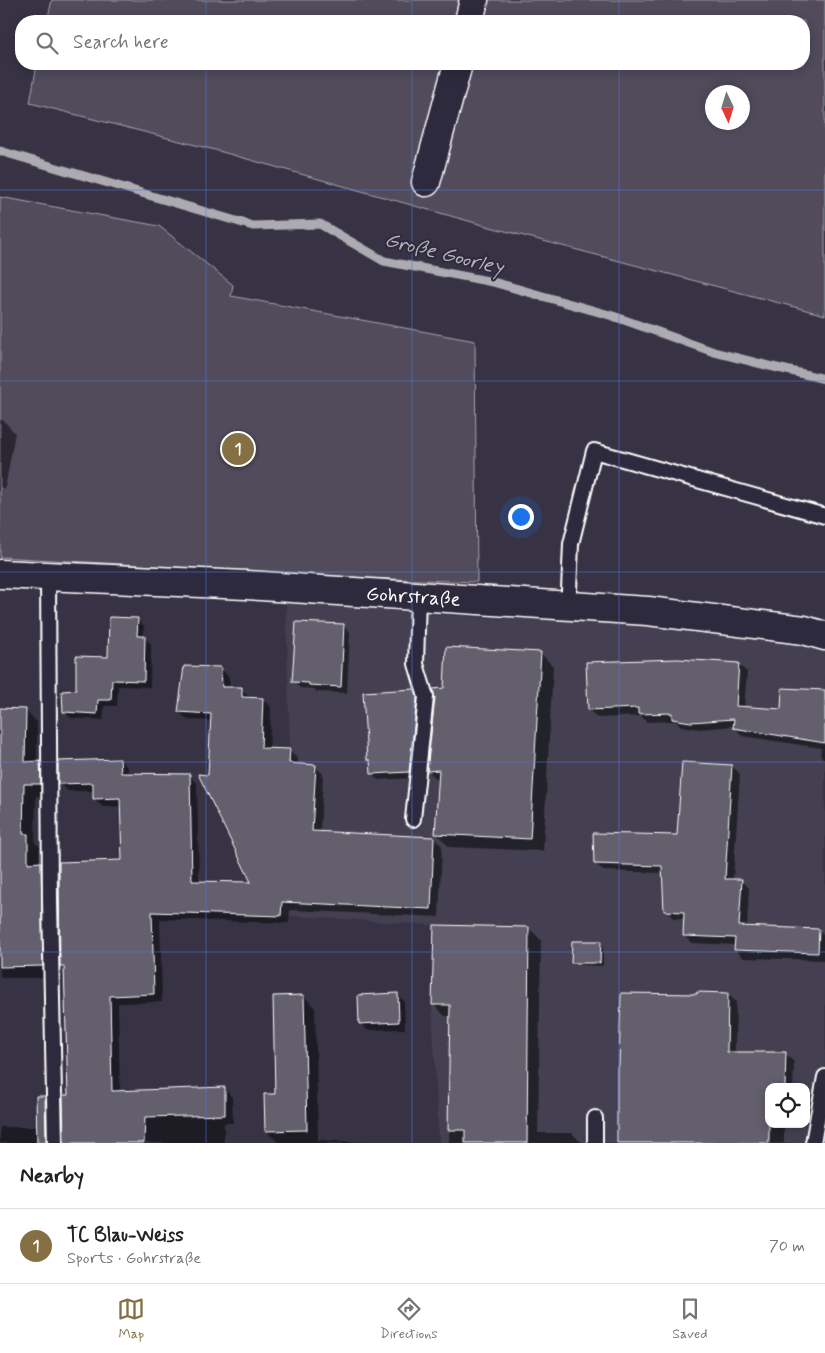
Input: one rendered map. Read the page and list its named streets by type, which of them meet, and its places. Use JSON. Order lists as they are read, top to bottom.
{
  "streets": {
    "street": ["Gohrstraße"]
  },
  "water": ["Große Goorley"],
  "north": "bottom",
  "page": {
    "search": "Search here",
    "pins": "1",
    "heading": "Nearby",
    "list": [
      {
        "mark": "1",
        "name": "TC Blau-Weiss",
        "note": "Sports · Gohrstraße",
        "value": "70 m"
      }
    ],
    "nav": ["Map", "Directions", "Saved"]
  }
}
